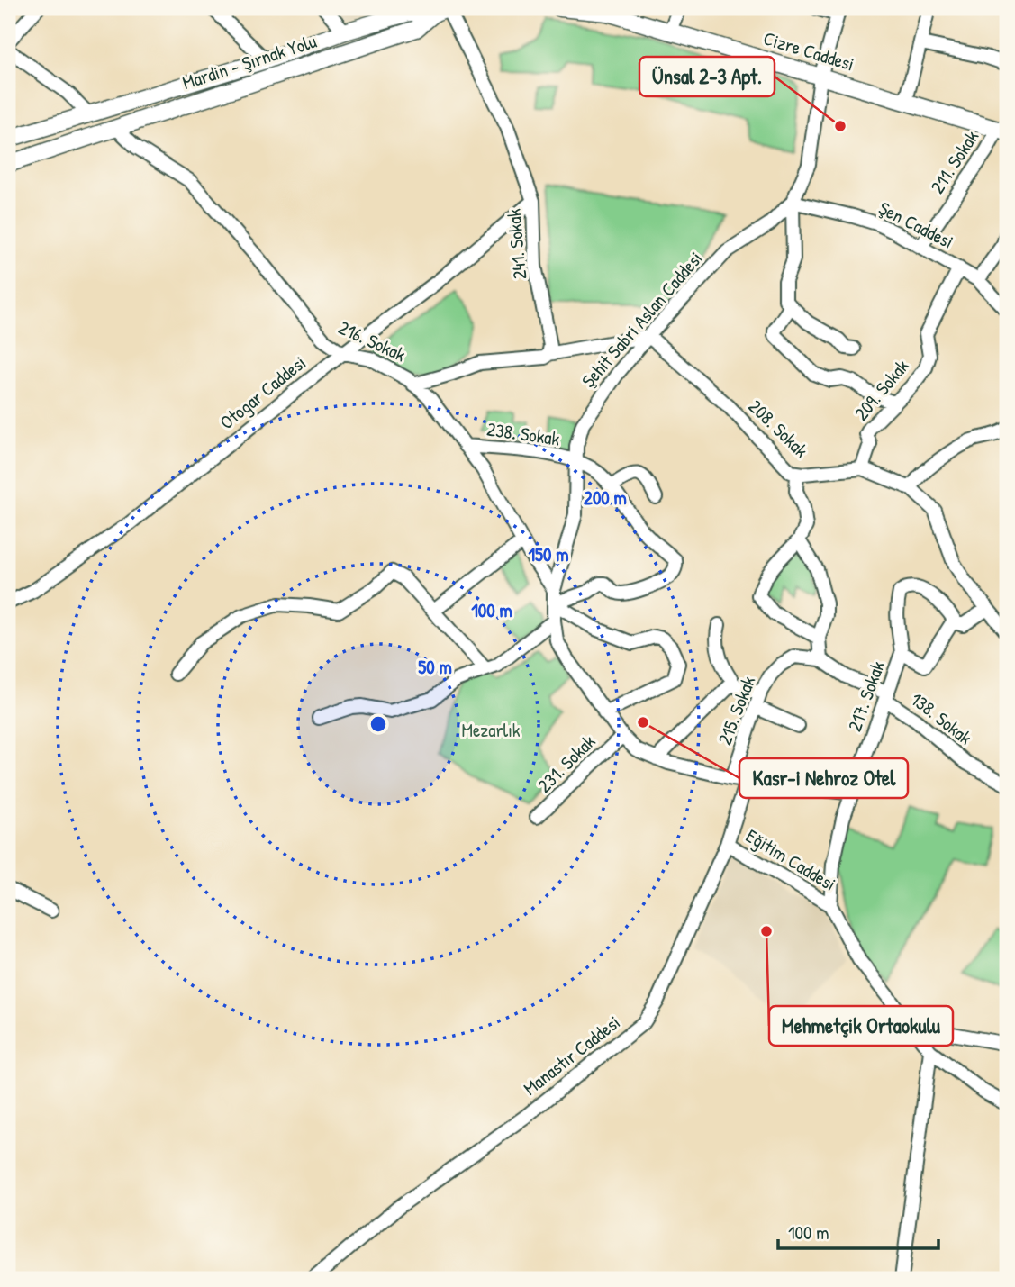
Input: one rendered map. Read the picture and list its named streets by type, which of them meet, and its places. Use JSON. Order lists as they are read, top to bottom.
{
  "streets": {
    "main road": ["Cizre Caddesi", "Mardin - Şırnak Yolu"],
    "street": [
      "211. Sokak",
      "Şen Caddesi",
      "241. Sokak",
      "Şehit Sabri Aslan Caddesi",
      "216. Sokak",
      "209. Sokak",
      "Otogar Caddesi",
      "208. Sokak",
      "238. Sokak",
      "217. Sokak",
      "215. Sokak",
      "138. Sokak",
      "231. Sokak",
      "Eğitim Caddesi",
      "Manastır Caddesi"
    ]
  },
  "crossings": [
    ["Cizre Caddesi", "211. Sokak"],
    ["Cizre Caddesi", "Şehit Sabri Aslan Caddesi"],
    ["Mardin - Şırnak Yolu", "241. Sokak"],
    ["Mardin - Şırnak Yolu", "216. Sokak"],
    ["211. Sokak", "Şen Caddesi"],
    ["Şen Caddesi", "Şehit Sabri Aslan Caddesi"],
    ["Şen Caddesi", "209. Sokak"],
    ["241. Sokak", "Otogar Caddesi"],
    ["Şehit Sabri Aslan Caddesi", "216. Sokak"],
    ["Şehit Sabri Aslan Caddesi", "208. Sokak"],
    ["Şehit Sabri Aslan Caddesi", "238. Sokak"],
    ["Şehit Sabri Aslan Caddesi", "217. Sokak"],
    ["Şehit Sabri Aslan Caddesi", "215. Sokak"],
    ["Şehit Sabri Aslan Caddesi", "231. Sokak"],
    ["Şehit Sabri Aslan Caddesi", "Manastır Caddesi"],
    ["216. Sokak", "Otogar Caddesi"],
    ["216. Sokak", "238. Sokak"],
    ["209. Sokak", "208. Sokak"],
    ["217. Sokak", "138. Sokak"],
    ["217. Sokak", "Eğitim Caddesi"],
    ["Eğitim Caddesi", "Manastır Caddesi"]
  ],
  "parks": ["Mezarlık"],
  "places": ["Ünsal 2-3 Apt.", "Kasr-i Nehroz Otel", "Mehmetçik Ortaokulu"],
  "scale_bar": "100 m",
  "rings": [
    "200 m",
    "150 m",
    "100 m",
    "50 m"
  ]
}
